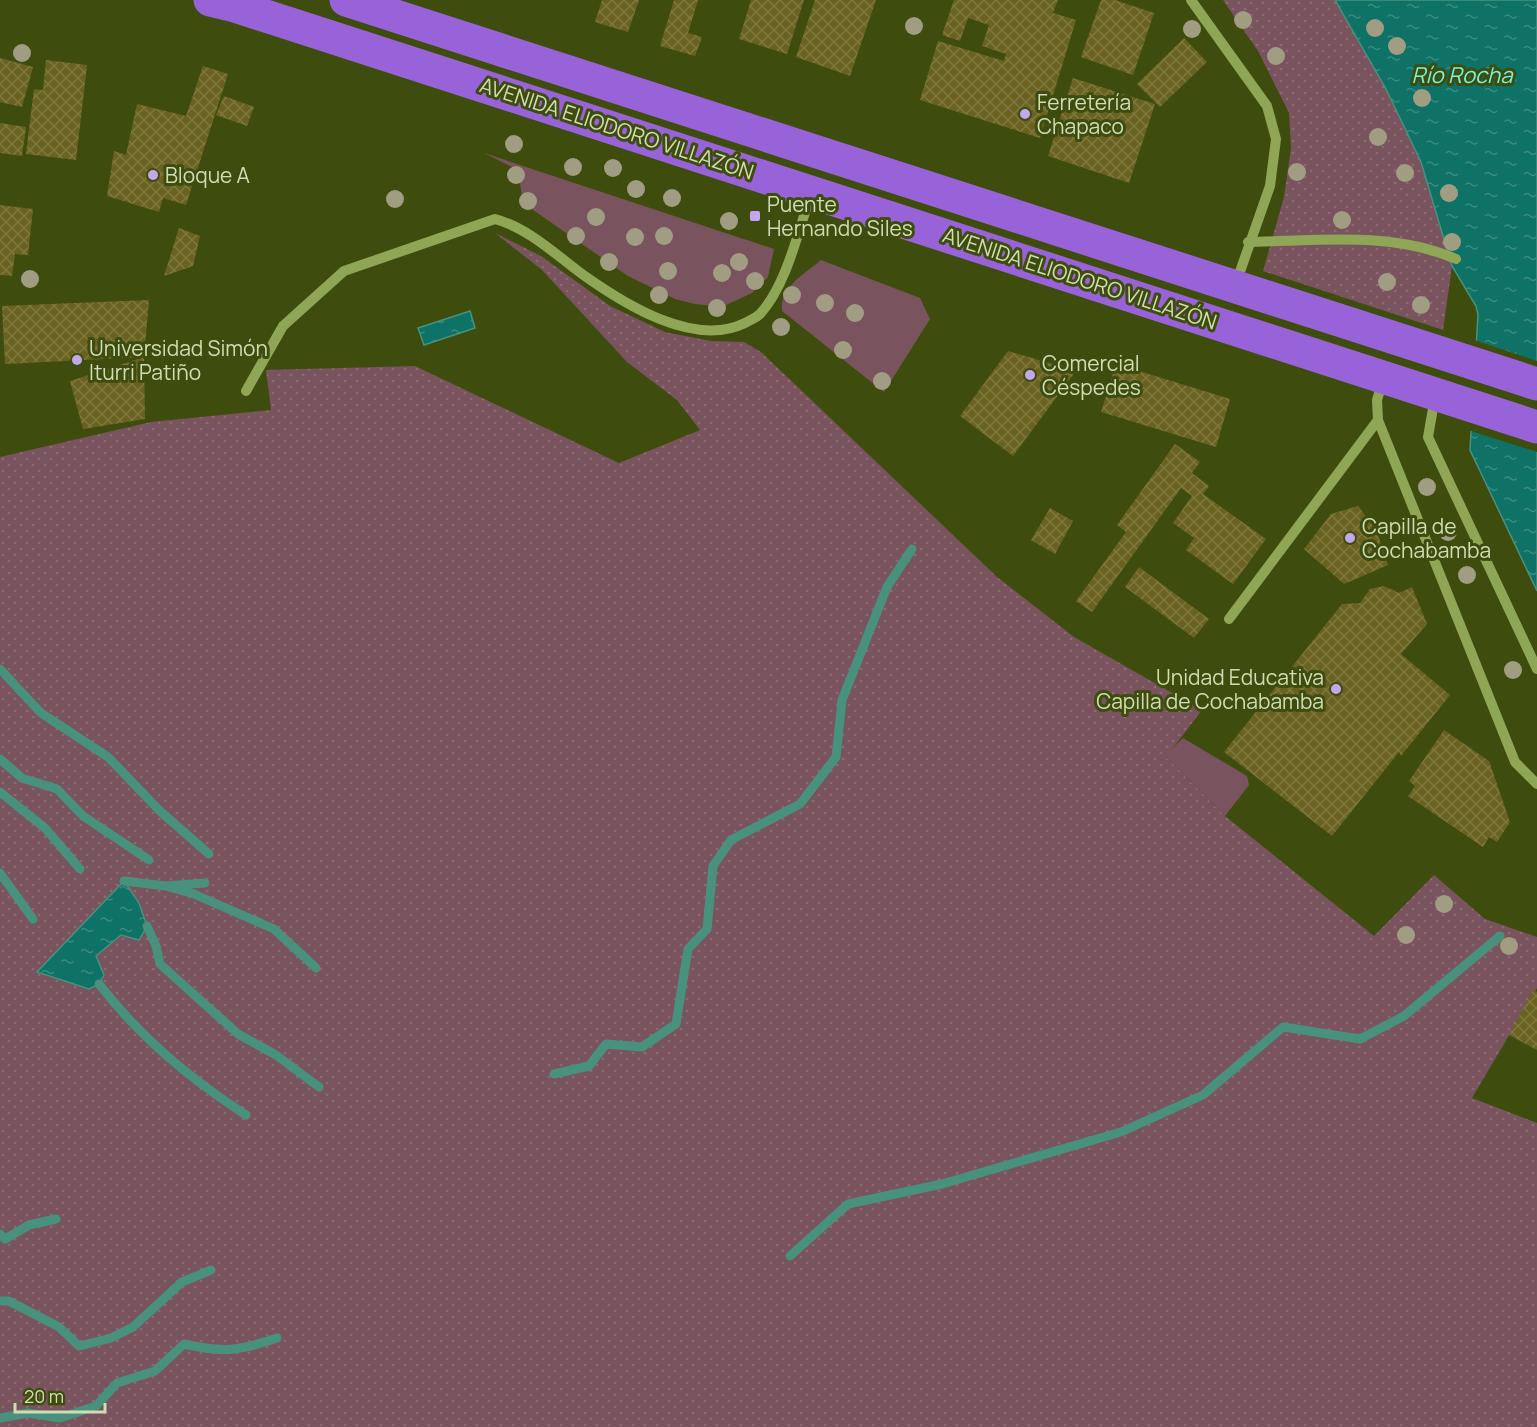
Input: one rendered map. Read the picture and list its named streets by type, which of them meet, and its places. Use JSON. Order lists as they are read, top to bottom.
{
  "streets": {
    "highway": ["AVENIDA ELIODORO VILLAZÓN"]
  },
  "water": ["Río Rocha"],
  "places": {
    "other": [
      "Ferretería Chapaco",
      "Bloque A",
      "Universidad Simón Iturri Patiño",
      "Comercial Céspedes",
      "Capilla de Cochabamba",
      "Unidad Educativa Capilla de Cochabamba"
    ],
    "transit": ["Puente Hernando Siles"]
  },
  "scale_bar": "20 m"
}
